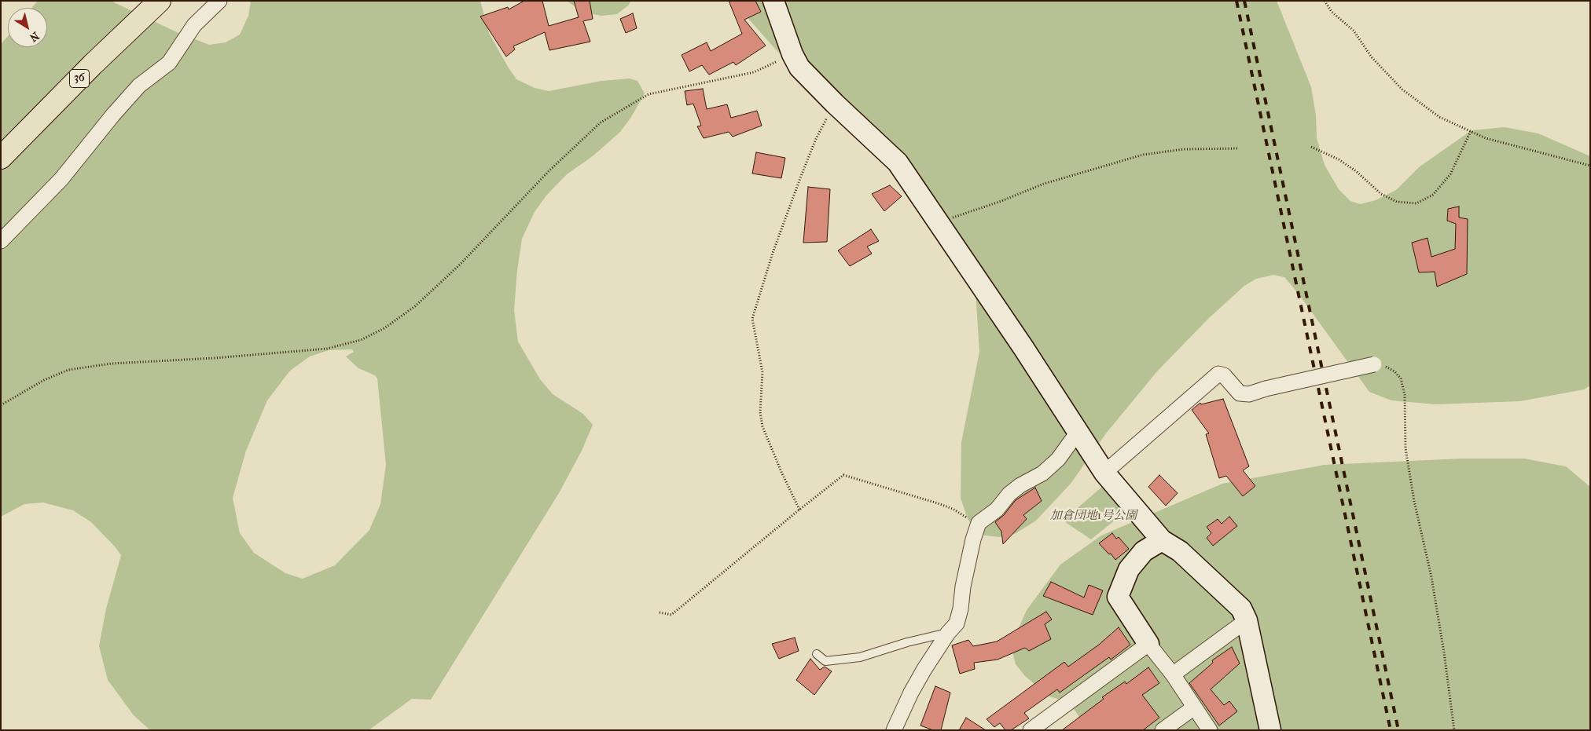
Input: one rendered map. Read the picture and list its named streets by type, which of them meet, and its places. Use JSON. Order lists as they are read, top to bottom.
{
  "streets": {
    "main road": ["36"]
  },
  "parks": ["加倉団地1号公園"],
  "north": "bottom right"
}
